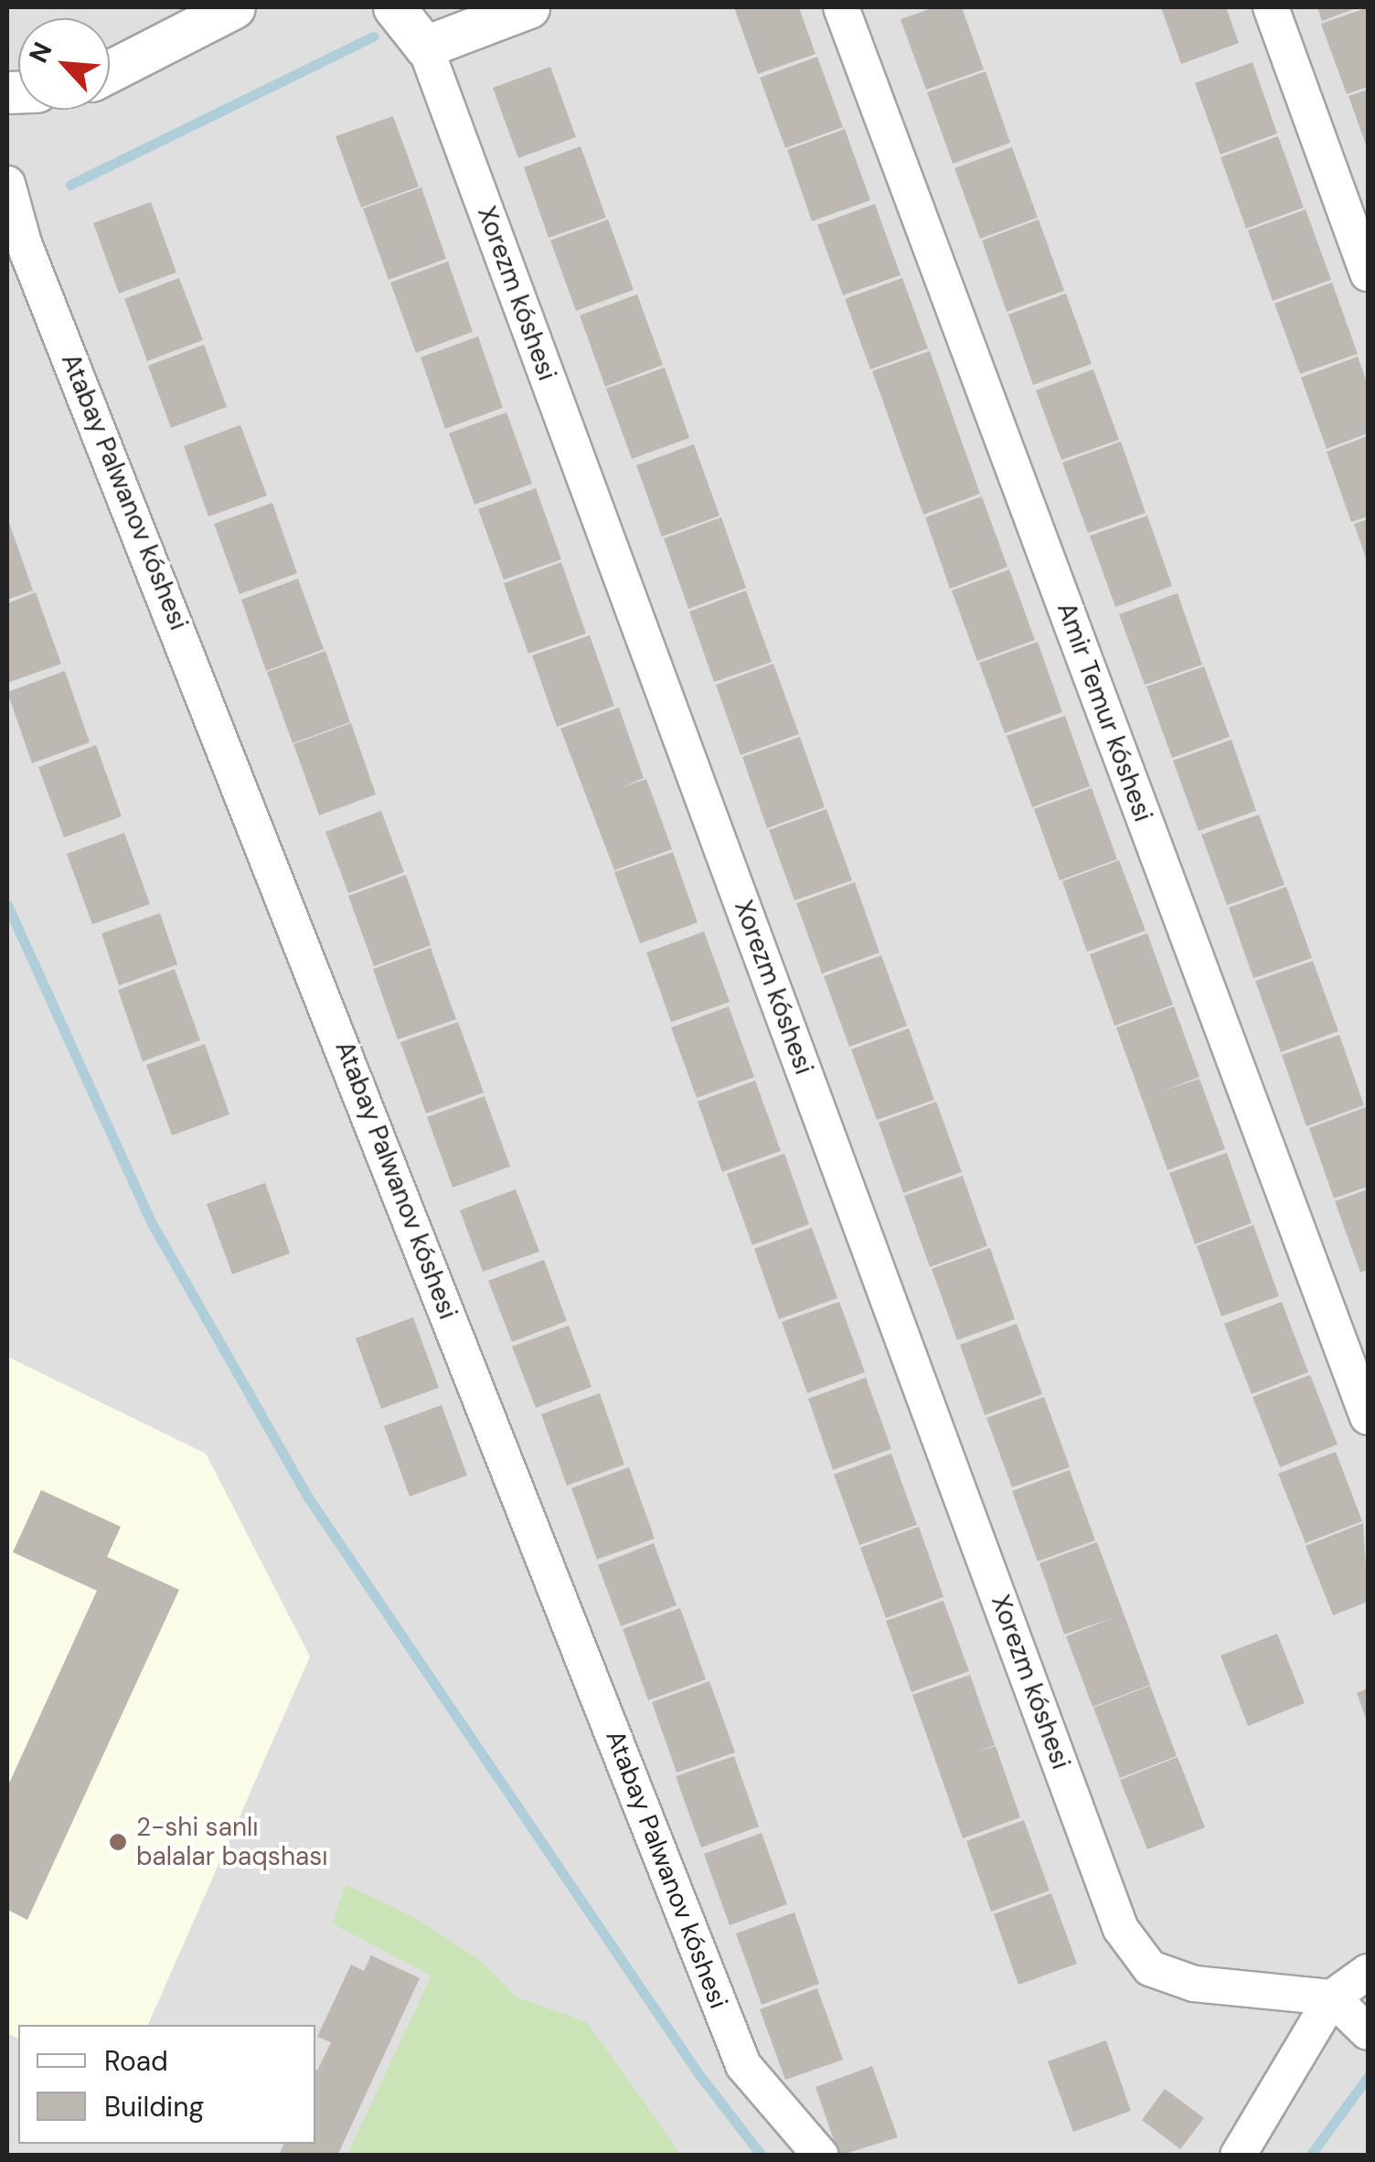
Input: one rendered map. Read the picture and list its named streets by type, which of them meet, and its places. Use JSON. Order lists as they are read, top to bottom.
{
  "streets": {
    "street": ["Xorezm kóshesi", "Atabay Palwanov kóshesi", "Amir Temur kóshesi"]
  },
  "places": ["2-shi sanlı balalar baqshası"],
  "legend": ["Road", "Building"],
  "north": "top left"
}
